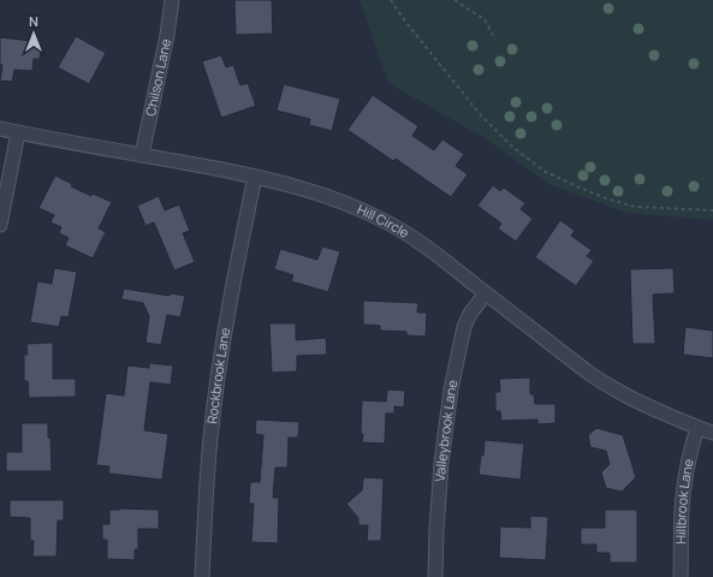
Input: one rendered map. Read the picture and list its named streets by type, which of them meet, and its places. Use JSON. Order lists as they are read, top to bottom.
{
  "streets": {
    "street": [
      "Chilson Lane",
      "Hill Circle",
      "Rockbrook Lane",
      "Valleybrook Lane",
      "Hillbrook Lane"
    ]
  },
  "crossings": [
    ["Chilson Lane", "Hill Circle"],
    ["Hill Circle", "Rockbrook Lane"],
    ["Hill Circle", "Valleybrook Lane"],
    ["Hill Circle", "Hillbrook Lane"]
  ],
  "north": "top"
}
